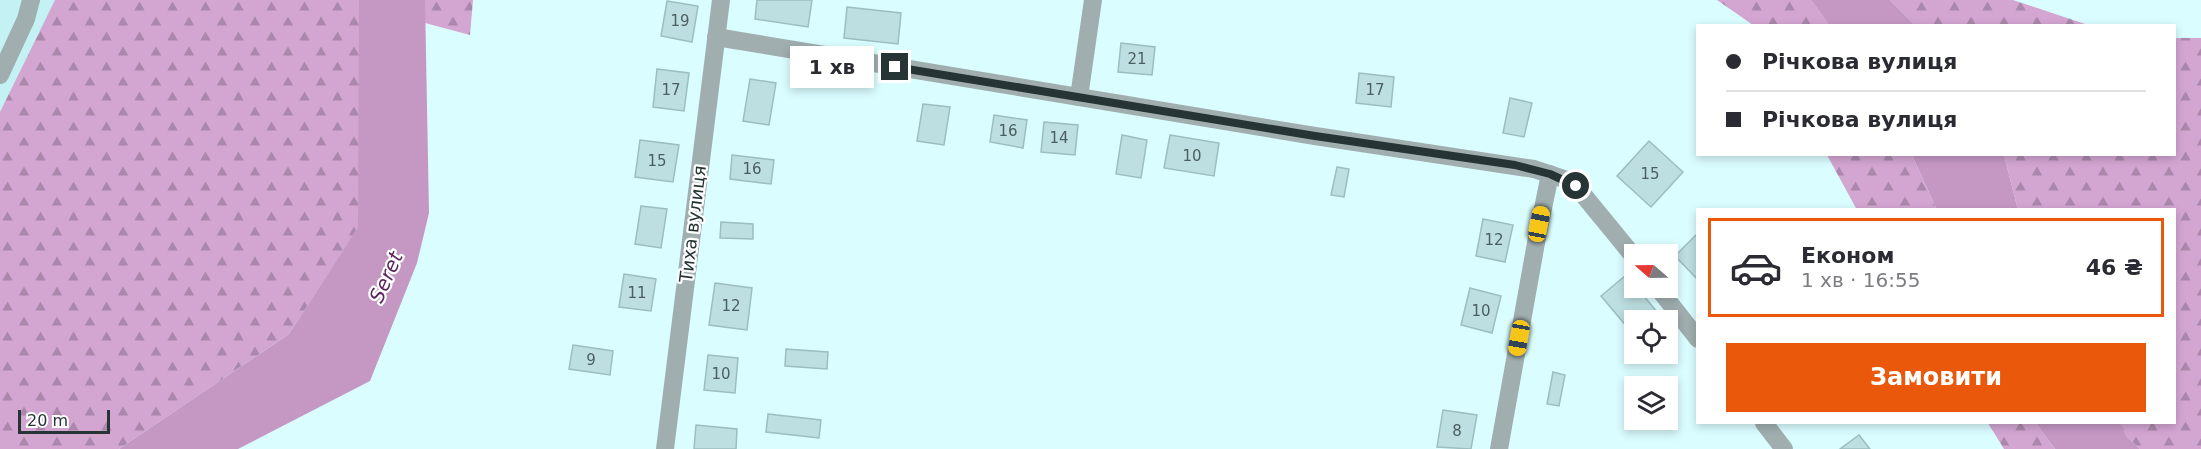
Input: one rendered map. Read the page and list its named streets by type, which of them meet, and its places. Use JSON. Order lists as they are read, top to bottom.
{
  "streets": {
    "street": ["Тиха вулиця"]
  },
  "water": ["Seret"],
  "house_numbers": [
    "19",
    "21",
    "17",
    "17",
    "16",
    "14",
    "10",
    "15",
    "16",
    "15",
    "12",
    "11",
    "12",
    "10",
    "9",
    "10",
    "8"
  ],
  "scale_bar": "20 m",
  "north": "left",
  "page": {
    "banner": ["Річкова вулиця", "Річкова вулиця"],
    "bubble": "1 хв",
    "list": [
      {
        "name": "Економ",
        "note": "1 хв · 16:55",
        "value": "46 ₴"
      }
    ],
    "buttons": "Замовити",
    "scale": "20 m"
  }
}
